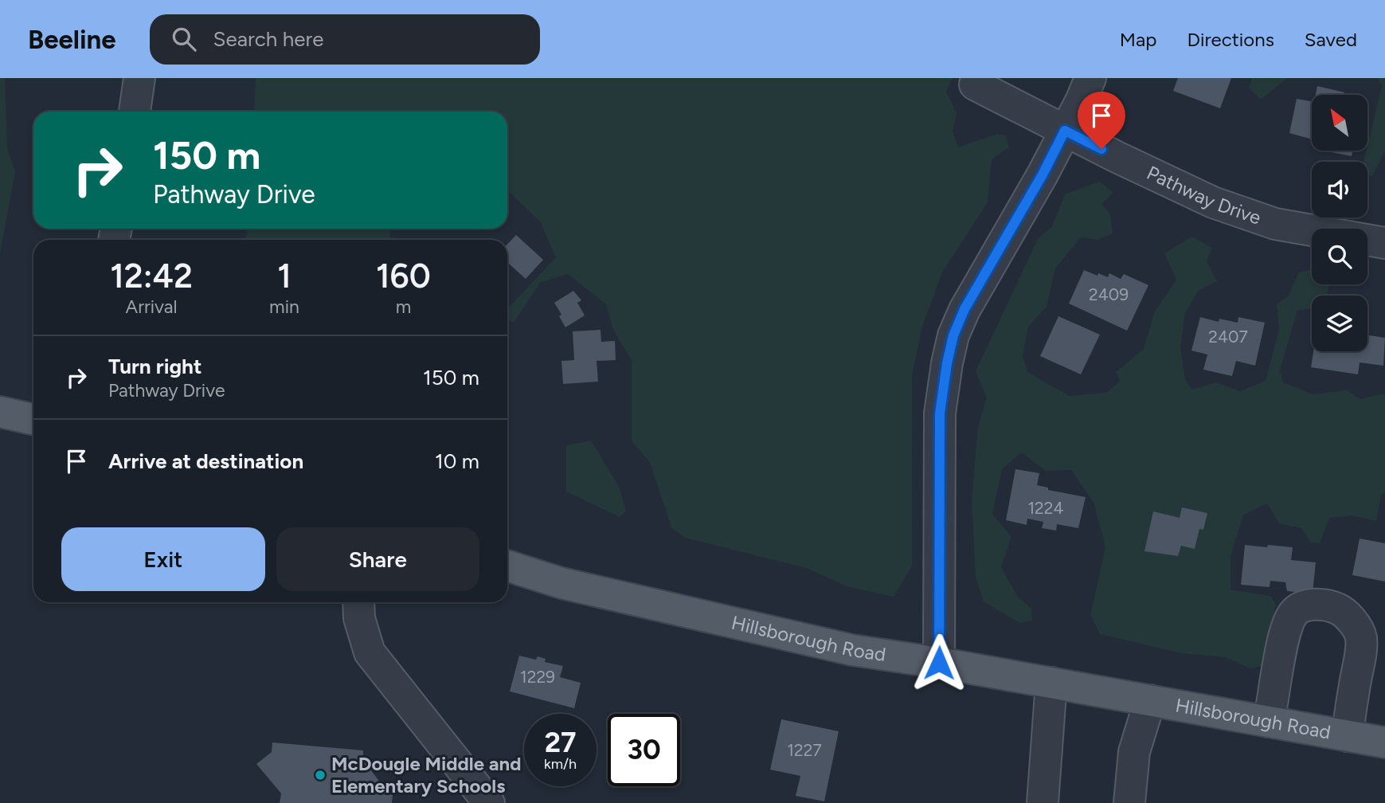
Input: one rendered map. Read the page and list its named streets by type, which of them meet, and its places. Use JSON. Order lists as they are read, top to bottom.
{
  "streets": {
    "main road": ["Hillsborough Road"],
    "street": ["Pathway Drive"]
  },
  "places": ["McDougle Middle and Elementary Schools"],
  "house_numbers": [
    "2409",
    "2407",
    "1224",
    "1229",
    "1227"
  ],
  "north": "top left",
  "page": {
    "header": "Beeline",
    "search": "Search here",
    "nav": ["Map", "Directions", "Saved"],
    "turn": ["150 m", "Pathway Drive"],
    "eta": [
      "12:42",
      "Arrival",
      "1",
      "min",
      "160",
      "m"
    ],
    "list": [
      {
        "name": "Turn right",
        "note": "Pathway Drive",
        "value": "150 m"
      },
      {
        "name": "Arrive at destination",
        "value": "10 m"
      }
    ],
    "buttons": ["Exit", "Share"],
    "speed": "27 km/h",
    "limit": "30"
  }
}
